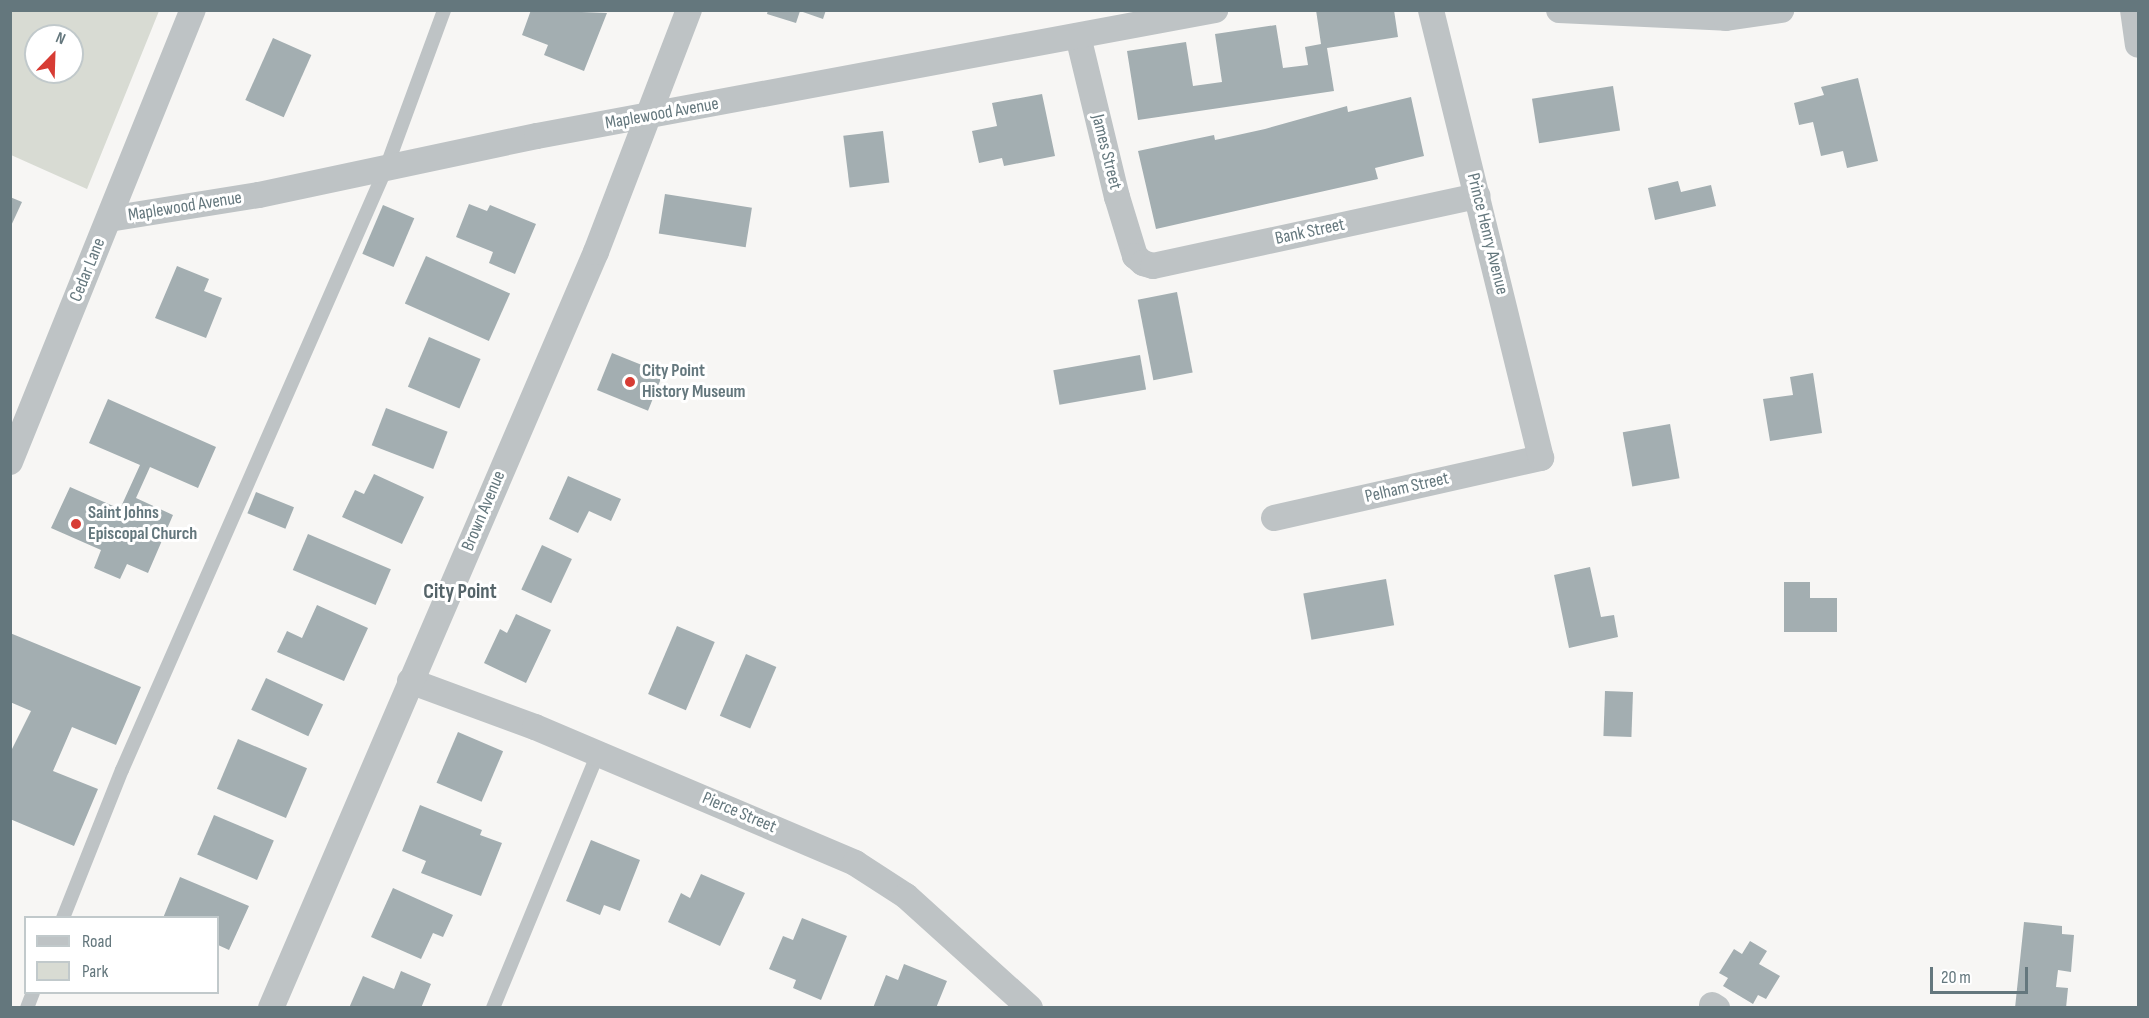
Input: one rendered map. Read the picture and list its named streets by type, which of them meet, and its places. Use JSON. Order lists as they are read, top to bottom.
{
  "streets": {
    "street": [
      "Maplewood Avenue",
      "James Street",
      "Bank Street",
      "Prince Henry Avenue",
      "Cedar Lane",
      "Pelham Street",
      "Brown Avenue",
      "Pierce Street"
    ]
  },
  "crossings": [
    ["Maplewood Avenue", "James Street"],
    ["Maplewood Avenue", "Cedar Lane"],
    ["Maplewood Avenue", "Brown Avenue"],
    ["James Street", "Bank Street"],
    ["Bank Street", "Prince Henry Avenue"],
    ["Prince Henry Avenue", "Pelham Street"],
    ["Brown Avenue", "Pierce Street"]
  ],
  "districts": ["City Point"],
  "places": ["City Point History Museum", "Saint Johns Episcopal Church"],
  "legend": ["Road", "Park"],
  "scale_bar": "20 m",
  "north": "top right"
}
